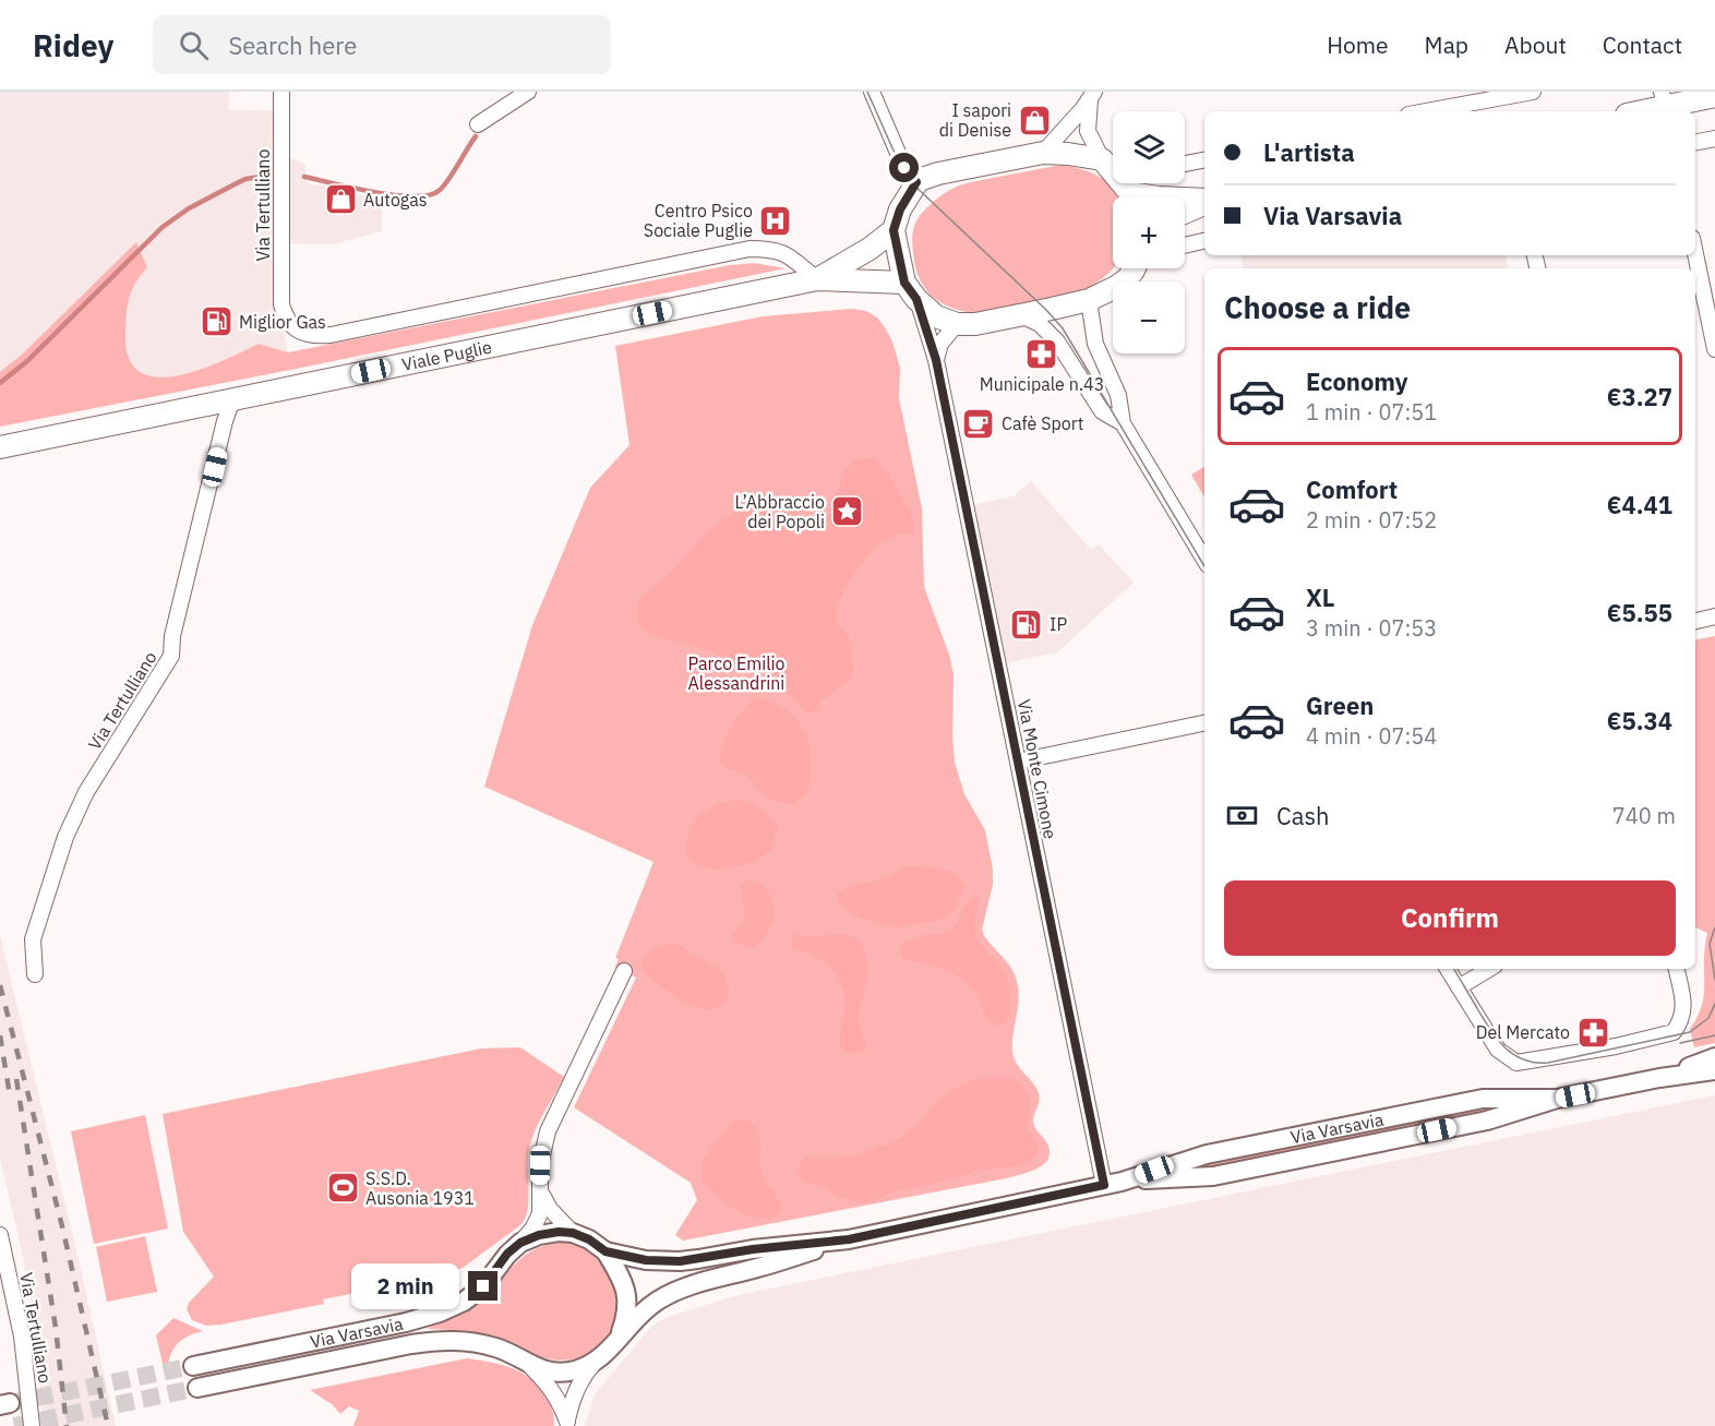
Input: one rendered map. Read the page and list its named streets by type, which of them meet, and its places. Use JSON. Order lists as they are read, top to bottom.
{
  "streets": {
    "main road": ["Viale Puglie"],
    "street": ["Via Tertulliano", "Via Monte Cimone", "Via Varsavia"]
  },
  "crossings": [
    ["Via Tertulliano", "Viale Puglie"],
    ["Viale Puglie", "Via Monte Cimone"],
    ["Via Monte Cimone", "Via Varsavia"]
  ],
  "parks": ["Parco Emilio Alessandrini"],
  "places": {
    "shop": ["I sapori di Denise", "Autogas"],
    "hospital": ["Centro Psico Sociale Puglie"],
    "fuel station": ["Miglior Gas", "IP"],
    "pharmacy": ["Municipale n.43", "Del Mercato"],
    "cafe": ["Cafè Sport"],
    "place": ["L’Abbraccio dei Popoli"],
    "sports": ["S.S.D. Ausonia 1931"]
  },
  "page": {
    "header": "Ridey",
    "search": "Search here",
    "nav": [
      "Home",
      "Map",
      "About",
      "Contact"
    ],
    "map_buttons": ["+", "−"],
    "banner": ["L'artista", "Via Varsavia"],
    "heading": "Choose a ride",
    "list": [
      {
        "name": "Economy",
        "note": "1 min · 07:51",
        "value": "€3.27"
      },
      {
        "name": "Comfort",
        "note": "2 min · 07:52",
        "value": "€4.41"
      },
      {
        "name": "XL",
        "note": "3 min · 07:53",
        "value": "€5.55"
      },
      {
        "name": "Green",
        "note": "4 min · 07:54",
        "value": "€5.34"
      }
    ],
    "pay": ["Cash", "740 m"],
    "buttons": "Confirm",
    "bubble": "2 min"
  }
}
